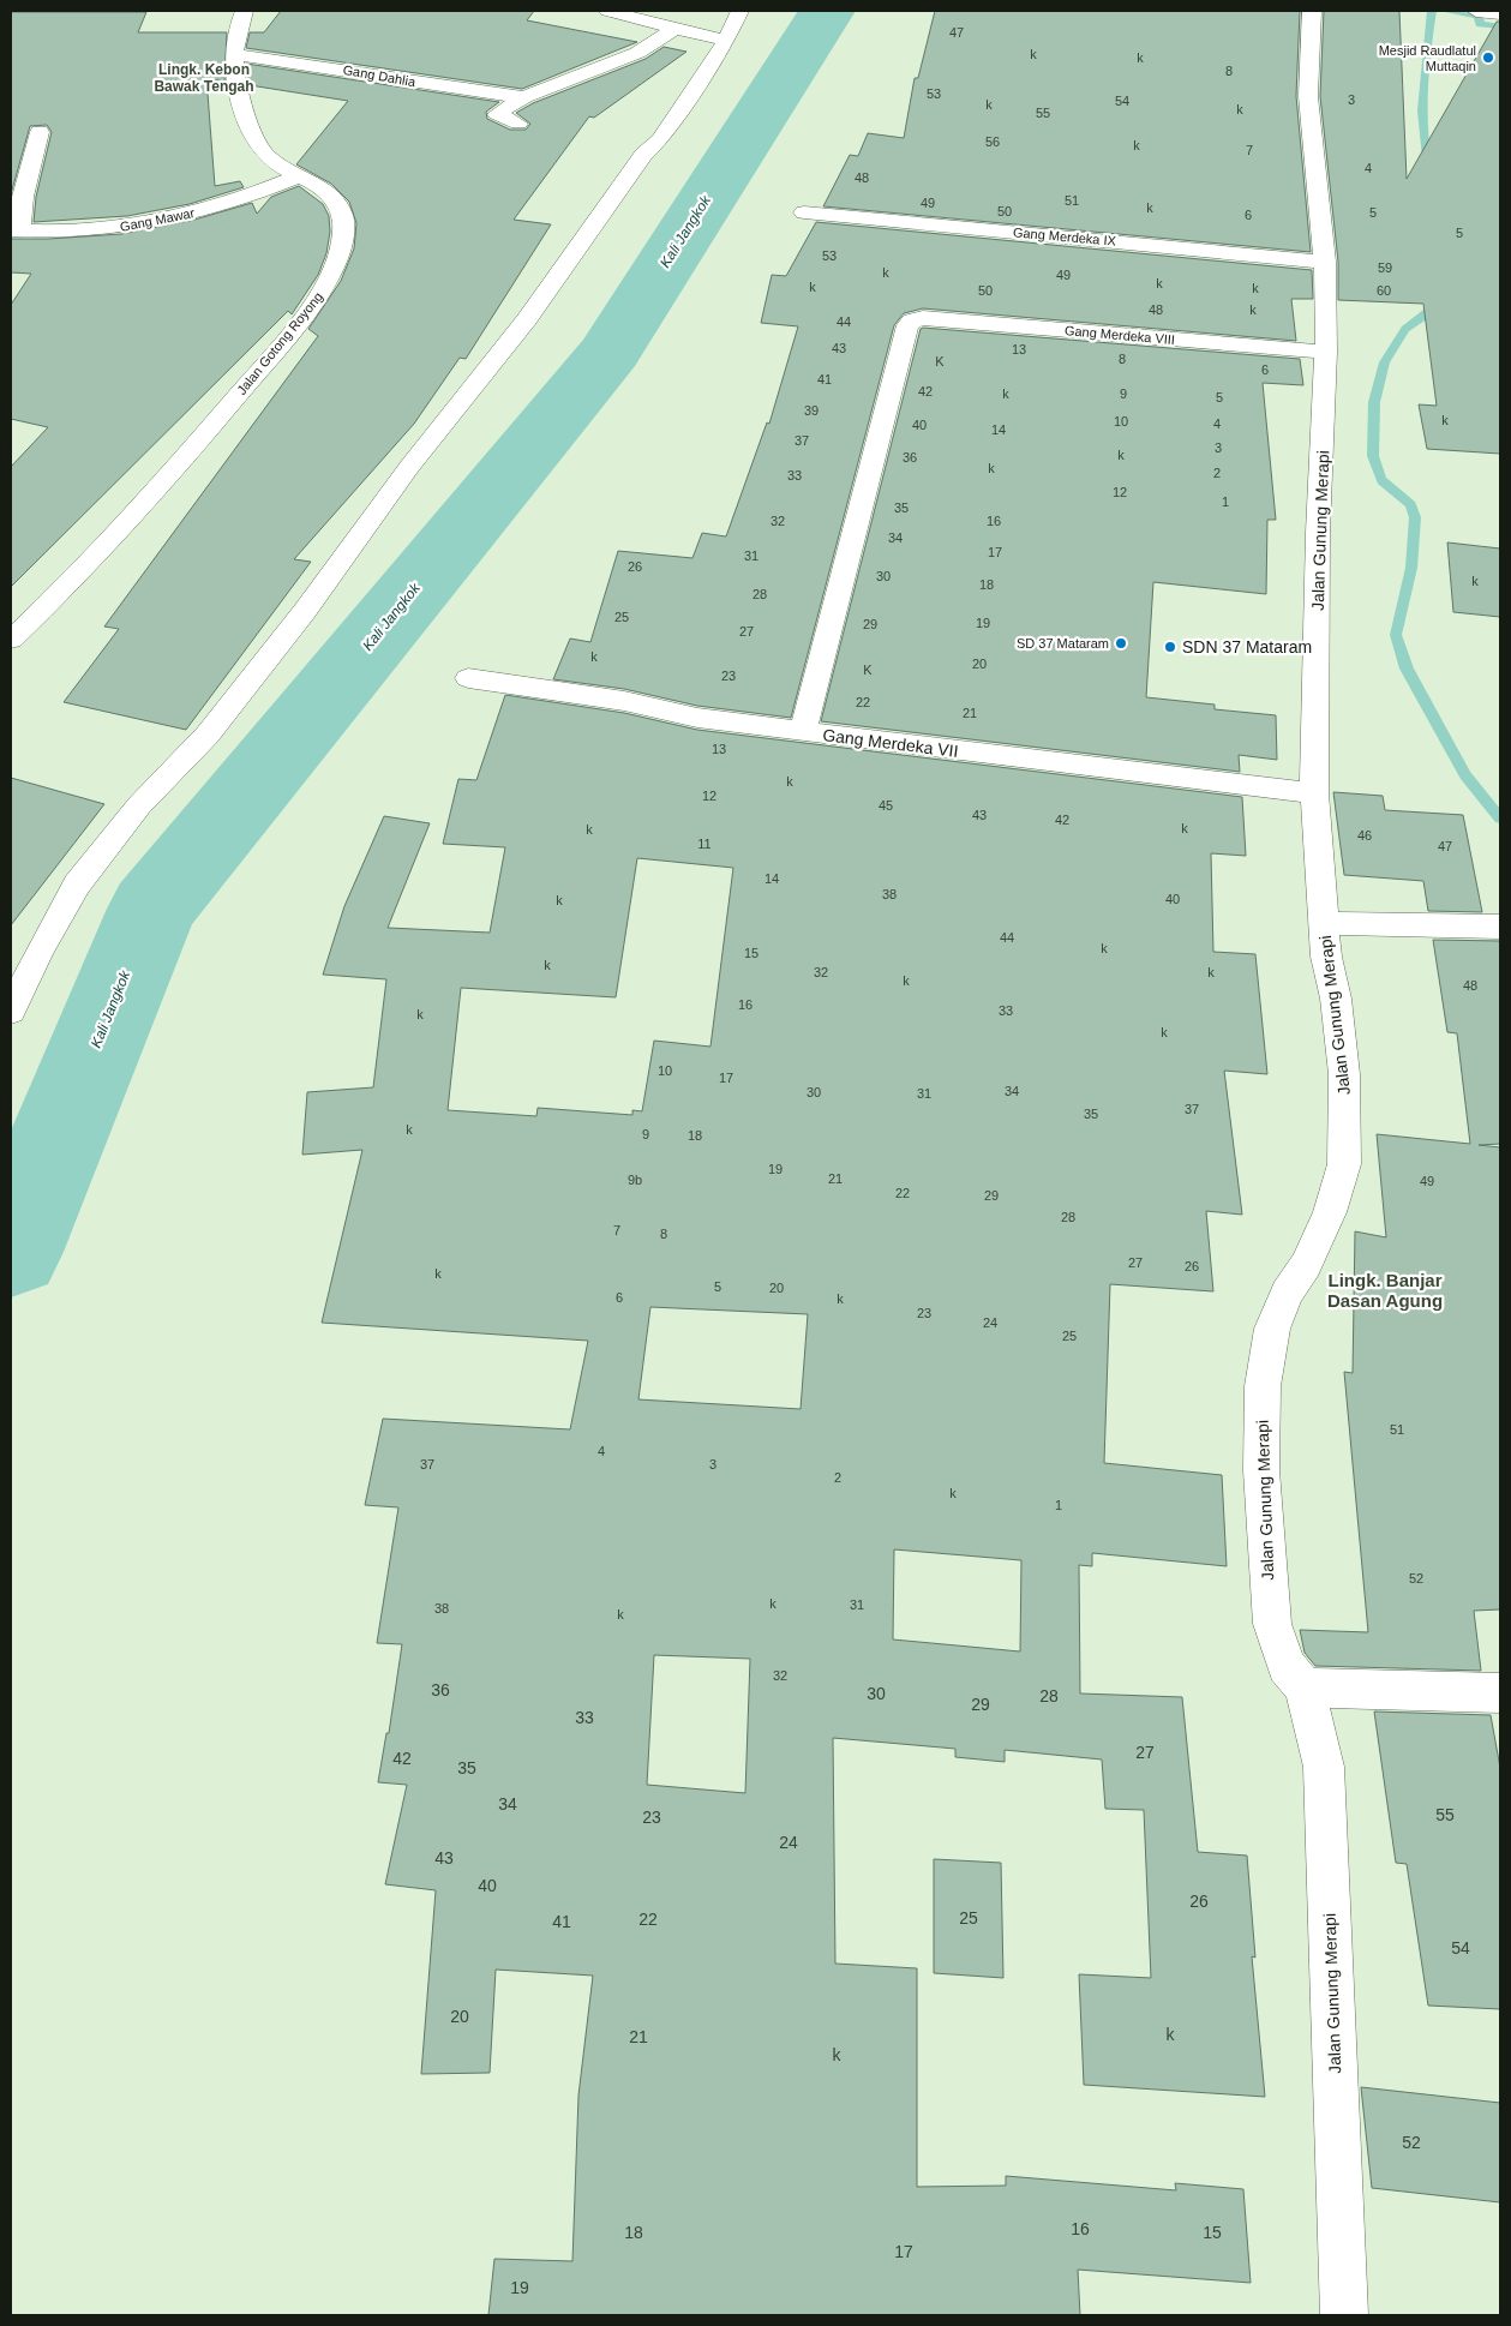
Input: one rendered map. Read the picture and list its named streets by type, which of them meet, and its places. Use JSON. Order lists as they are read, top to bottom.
{
  "streets": {
    "street": [
      "Gang Dahlia",
      "Gang Mawar",
      "Gang Merdeka IX",
      "Gang Merdeka VIII",
      "Jalan Gotong Royong",
      "Jalan Gunung Merapi",
      "Gang Merdeka VII"
    ]
  },
  "crossings": [
    ["Gang Dahlia", "Jalan Gotong Royong"],
    ["Gang Mawar", "Jalan Gotong Royong"],
    ["Gang Merdeka IX", "Jalan Gunung Merapi"],
    ["Gang Merdeka VIII", "Jalan Gunung Merapi"],
    ["Gang Merdeka VIII", "Gang Merdeka VII"],
    ["Jalan Gunung Merapi", "Gang Merdeka VII"]
  ],
  "districts": ["Lingk. Kebon Bawak Tengah", "Lingk. Banjar Dasan Agung"],
  "water": ["Kali Jangkok"],
  "places": ["Mesjid Raudlatul Muttaqin", "SD 37 Mataram", "SDN 37 Mataram"],
  "house_numbers": [
    "47",
    "k",
    "k",
    "8",
    "53",
    "3",
    "54",
    "k",
    "k",
    "55",
    "56",
    "k",
    "7",
    "4",
    "48",
    "51",
    "49",
    "k",
    "50",
    "5",
    "6",
    "5",
    "53",
    "59",
    "k",
    "49",
    "k",
    "k",
    "k",
    "50",
    "60",
    "48",
    "k",
    "44",
    "43",
    "13",
    "8",
    "K",
    "6",
    "41",
    "42",
    "k",
    "9",
    "5",
    "39",
    "k",
    "10",
    "4",
    "40",
    "14",
    "37",
    "3",
    "k",
    "36",
    "k",
    "2",
    "33",
    "12",
    "1",
    "35",
    "32",
    "16",
    "34",
    "17",
    "31",
    "26",
    "30",
    "k",
    "18",
    "28",
    "25",
    "19",
    "29",
    "27",
    "k",
    "20",
    "K",
    "23",
    "22",
    "21",
    "13",
    "k",
    "12",
    "45",
    "43",
    "42",
    "k",
    "k",
    "46",
    "11",
    "47",
    "14",
    "38",
    "40",
    "k",
    "44",
    "k",
    "15",
    "k",
    "32",
    "k",
    "k",
    "48",
    "16",
    "33",
    "k",
    "k",
    "10",
    "17",
    "34",
    "30",
    "31",
    "37",
    "35",
    "k",
    "9",
    "18",
    "19",
    "21",
    "9b",
    "49",
    "22",
    "29",
    "28",
    "7",
    "8",
    "27",
    "26",
    "k",
    "5",
    "20",
    "6",
    "k",
    "23",
    "24",
    "25",
    "51",
    "4",
    "37",
    "3",
    "2",
    "k",
    "1",
    "52",
    "k",
    "31",
    "38",
    "k",
    "32",
    "36",
    "30",
    "28",
    "29",
    "33",
    "27",
    "42",
    "35",
    "34",
    "55",
    "23",
    "24",
    "43",
    "40",
    "26",
    "25",
    "22",
    "41",
    "54",
    "20",
    "k",
    "21",
    "k",
    "52",
    "16",
    "18",
    "15",
    "17",
    "19"
  ]
}
